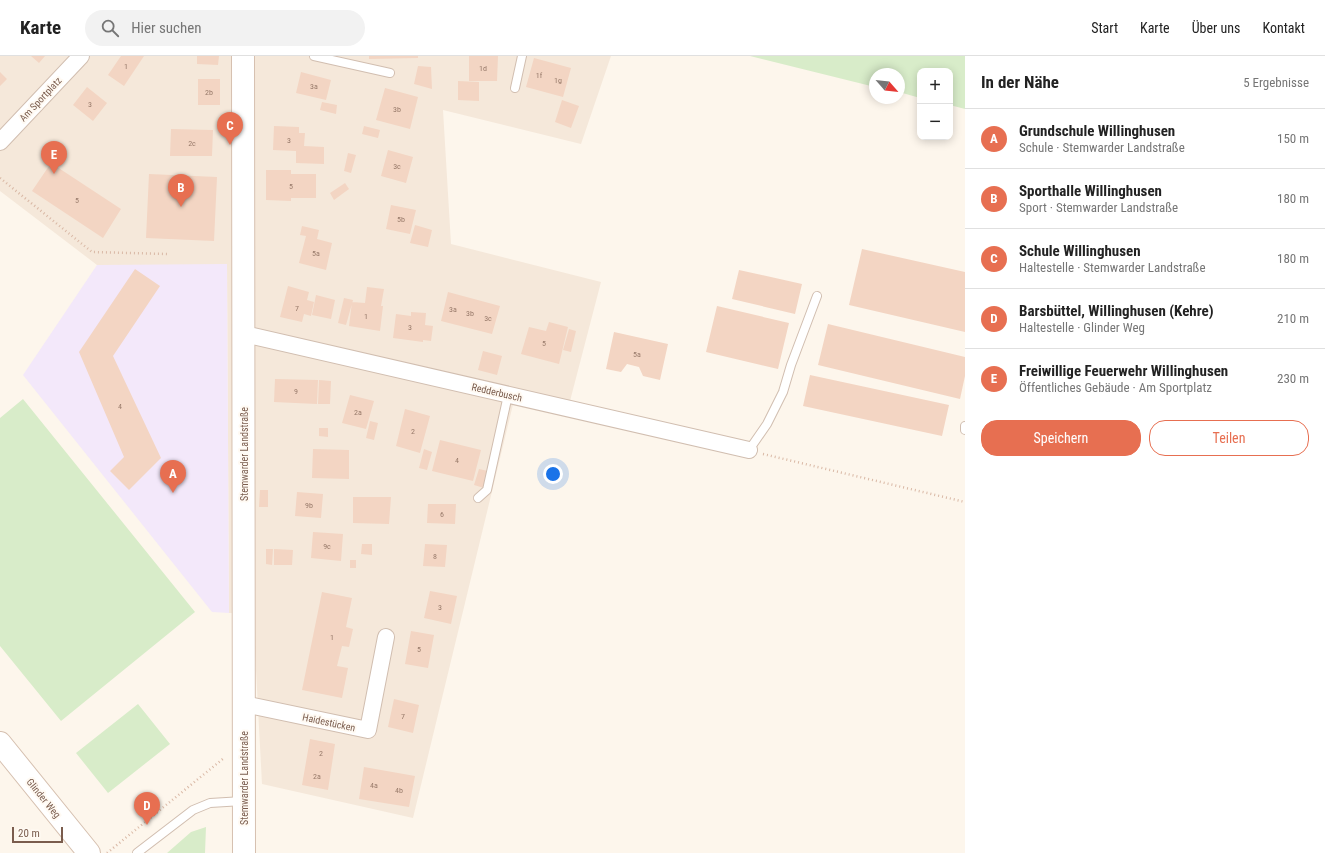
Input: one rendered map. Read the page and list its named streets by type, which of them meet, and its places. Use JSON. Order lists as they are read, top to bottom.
{
  "streets": {
    "street": [
      "Am Sportplatz",
      "Redderbusch",
      "Stemwarder Landstraße",
      "Haidestücken",
      "Glinder Weg"
    ]
  },
  "crossings": [
    ["Redderbusch", "Stemwarder Landstraße"],
    ["Stemwarder Landstraße", "Haidestücken"]
  ],
  "house_numbers": [
    "1",
    "1d",
    "1f",
    "1g",
    "3a",
    "2b",
    "3",
    "3b",
    "3",
    "2c",
    "3c",
    "5",
    "5",
    "5b",
    "5a",
    "7",
    "3a",
    "3b",
    "1",
    "3c",
    "3",
    "5",
    "5a",
    "9",
    "4",
    "2a",
    "2",
    "4",
    "9b",
    "6",
    "9c",
    "8",
    "3",
    "1",
    "5",
    "7",
    "2",
    "2a",
    "4a",
    "4b"
  ],
  "scale_bar": "20 m",
  "north": "bottom right",
  "page": {
    "header": "Karte",
    "search": "Hier suchen",
    "nav": [
      "Start",
      "Karte",
      "Über uns",
      "Kontakt"
    ],
    "heading": ["In der Nähe", "5 Ergebnisse"],
    "map_buttons": ["+", "−"],
    "list": [
      {
        "mark": "A",
        "name": "Grundschule Willinghusen",
        "note": "Schule · Stemwarder Landstraße",
        "value": "150 m"
      },
      {
        "mark": "B",
        "name": "Sporthalle Willinghusen",
        "note": "Sport · Stemwarder Landstraße",
        "value": "180 m"
      },
      {
        "mark": "C",
        "name": "Schule Willinghusen",
        "note": "Haltestelle · Stemwarder Landstraße",
        "value": "180 m"
      },
      {
        "mark": "D",
        "name": "Barsbüttel, Willinghusen (Kehre)",
        "note": "Haltestelle · Glinder Weg",
        "value": "210 m"
      },
      {
        "mark": "E",
        "name": "Freiwillige Feuerwehr Willinghusen",
        "note": "Öffentliches Gebäude · Am Sportplatz",
        "value": "230 m"
      }
    ],
    "pins": [
      "C",
      "E",
      "B",
      "A",
      "D"
    ],
    "buttons": ["Speichern", "Teilen"],
    "scale": "20 m"
  }
}
